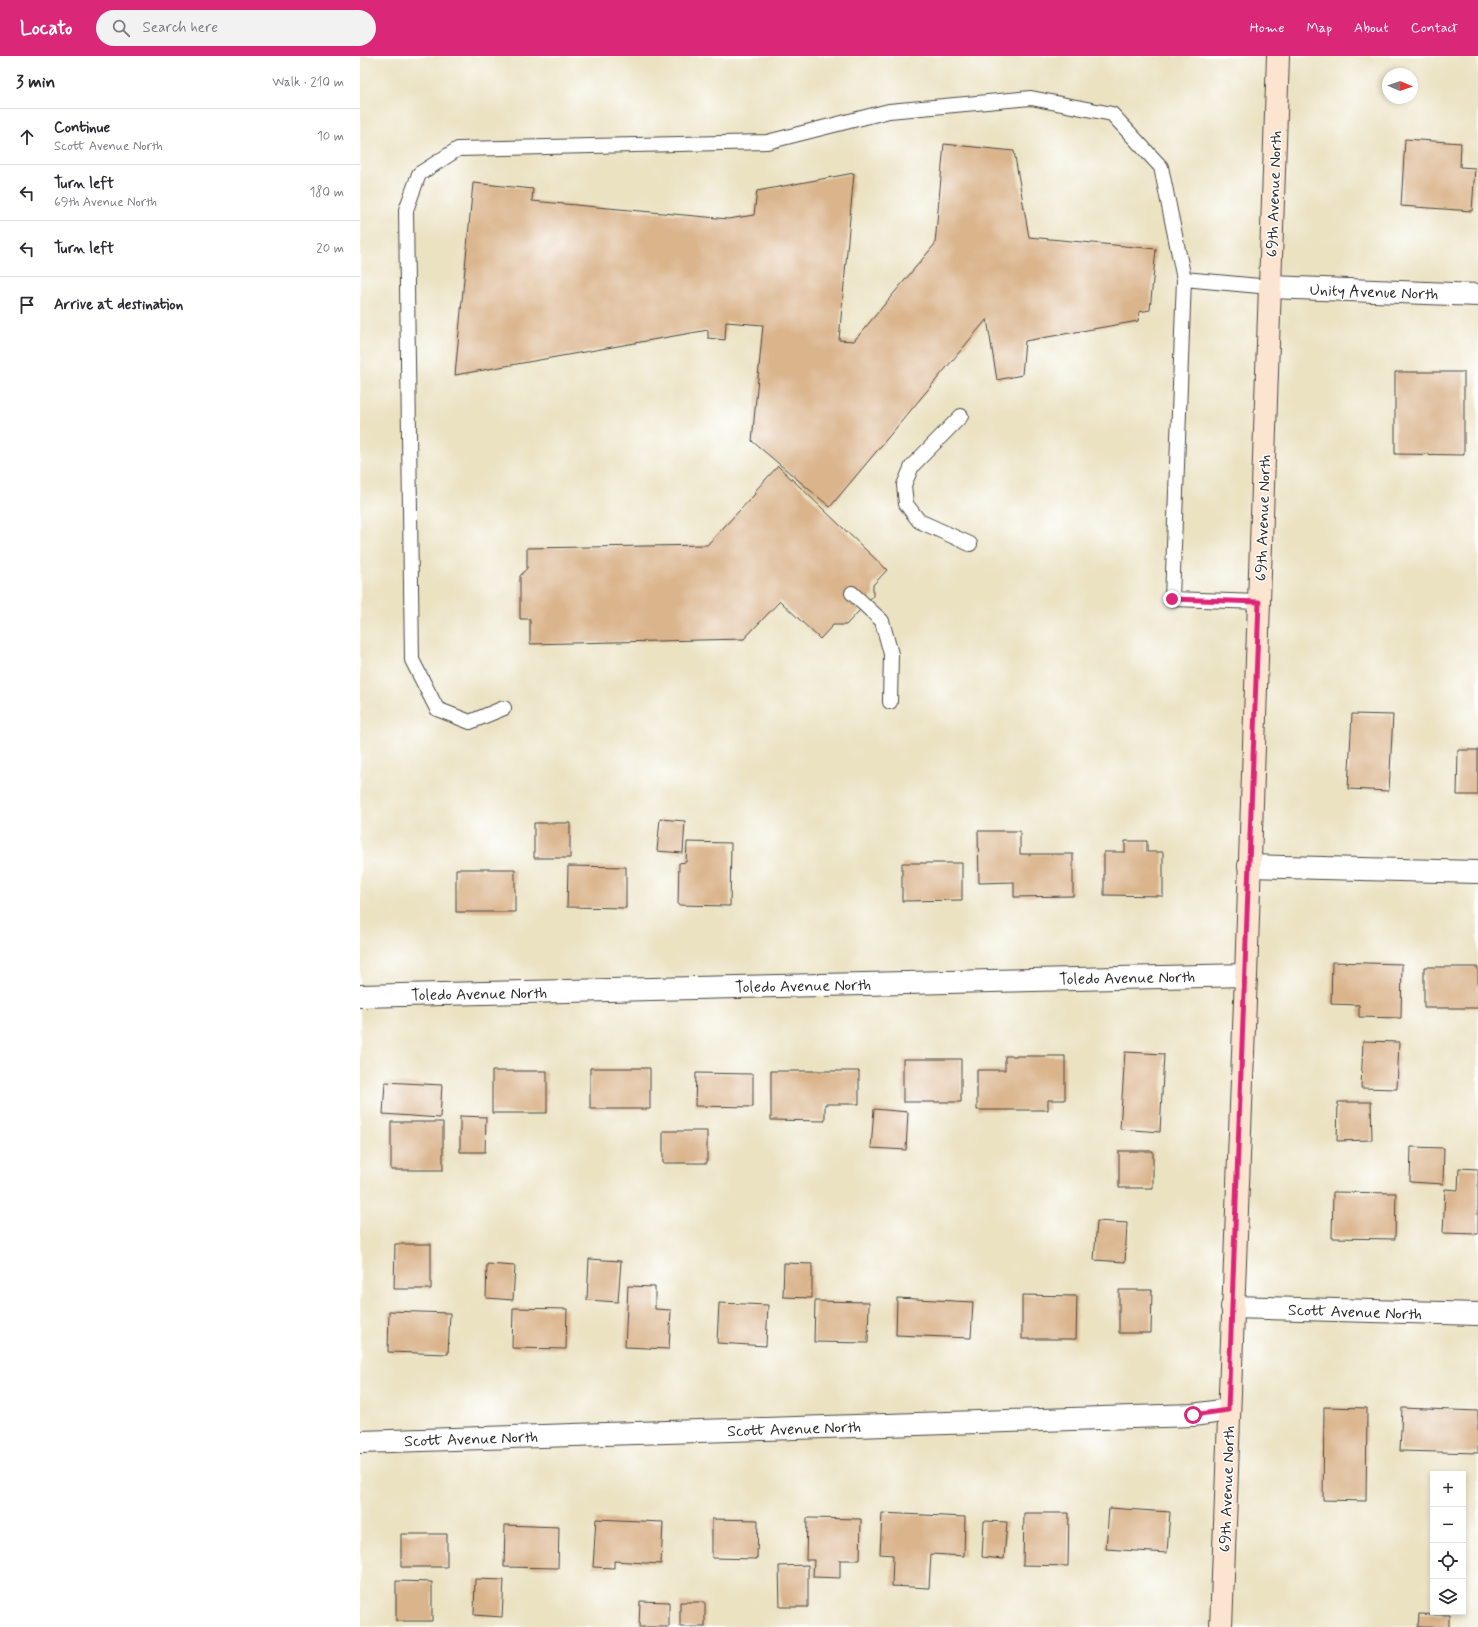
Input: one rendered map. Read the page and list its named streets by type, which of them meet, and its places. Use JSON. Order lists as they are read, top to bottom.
{
  "streets": {
    "street": [
      "69th Avenue North",
      "Unity Avenue North",
      "Toledo Avenue North",
      "Scott Avenue North"
    ]
  },
  "crossings": [
    ["69th Avenue North", "Unity Avenue North"],
    ["69th Avenue North", "Toledo Avenue North"],
    ["69th Avenue North", "Scott Avenue North"]
  ],
  "north": "right",
  "page": {
    "header": "Locato",
    "search": "Search here",
    "nav": [
      "Home",
      "Map",
      "About",
      "Contact"
    ],
    "heading": ["3 min", "Walk · 210 m"],
    "list": [
      ["Continue", "Scott Avenue North", "10 m"],
      ["Turn left", "69th Avenue North", "180 m"],
      ["Turn left", "20 m"],
      "Arrive at destination"
    ],
    "map_buttons": ["+", "−"]
  }
}
